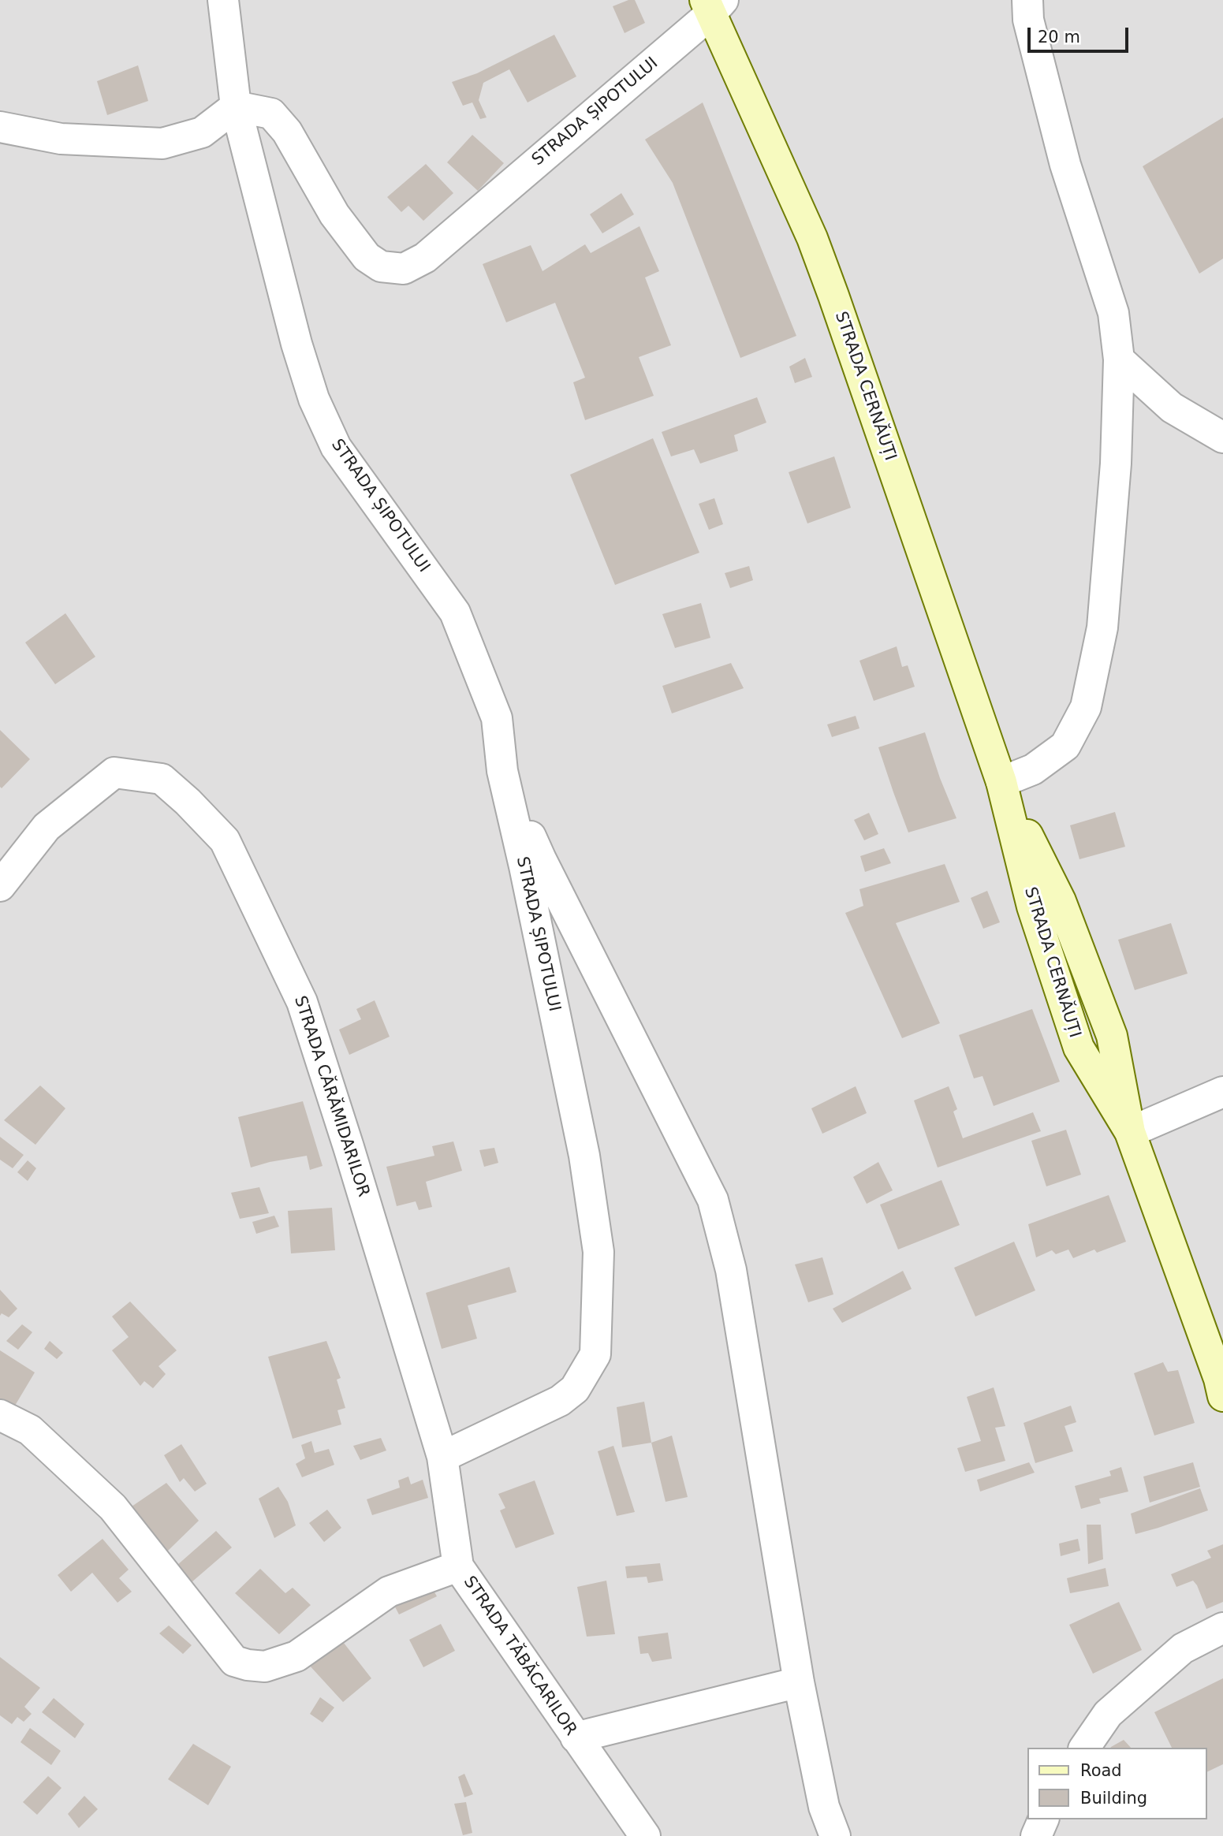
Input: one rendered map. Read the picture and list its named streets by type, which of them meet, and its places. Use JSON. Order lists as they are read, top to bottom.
{
  "streets": {
    "street": [
      "STRADA ȘIPOTULUI",
      "STRADA CERNĂUȚI",
      "STRADA CĂRĂMIDARILOR",
      "STRADA TĂBĂCARILOR"
    ]
  },
  "crossings": [
    ["STRADA ȘIPOTULUI", "STRADA CERNĂUȚI"],
    ["STRADA ȘIPOTULUI", "STRADA CĂRĂMIDARILOR"],
    ["STRADA ȘIPOTULUI", "STRADA TĂBĂCARILOR"],
    ["STRADA CĂRĂMIDARILOR", "STRADA TĂBĂCARILOR"]
  ],
  "legend": ["Road", "Building"],
  "scale_bar": "20 m"
}
